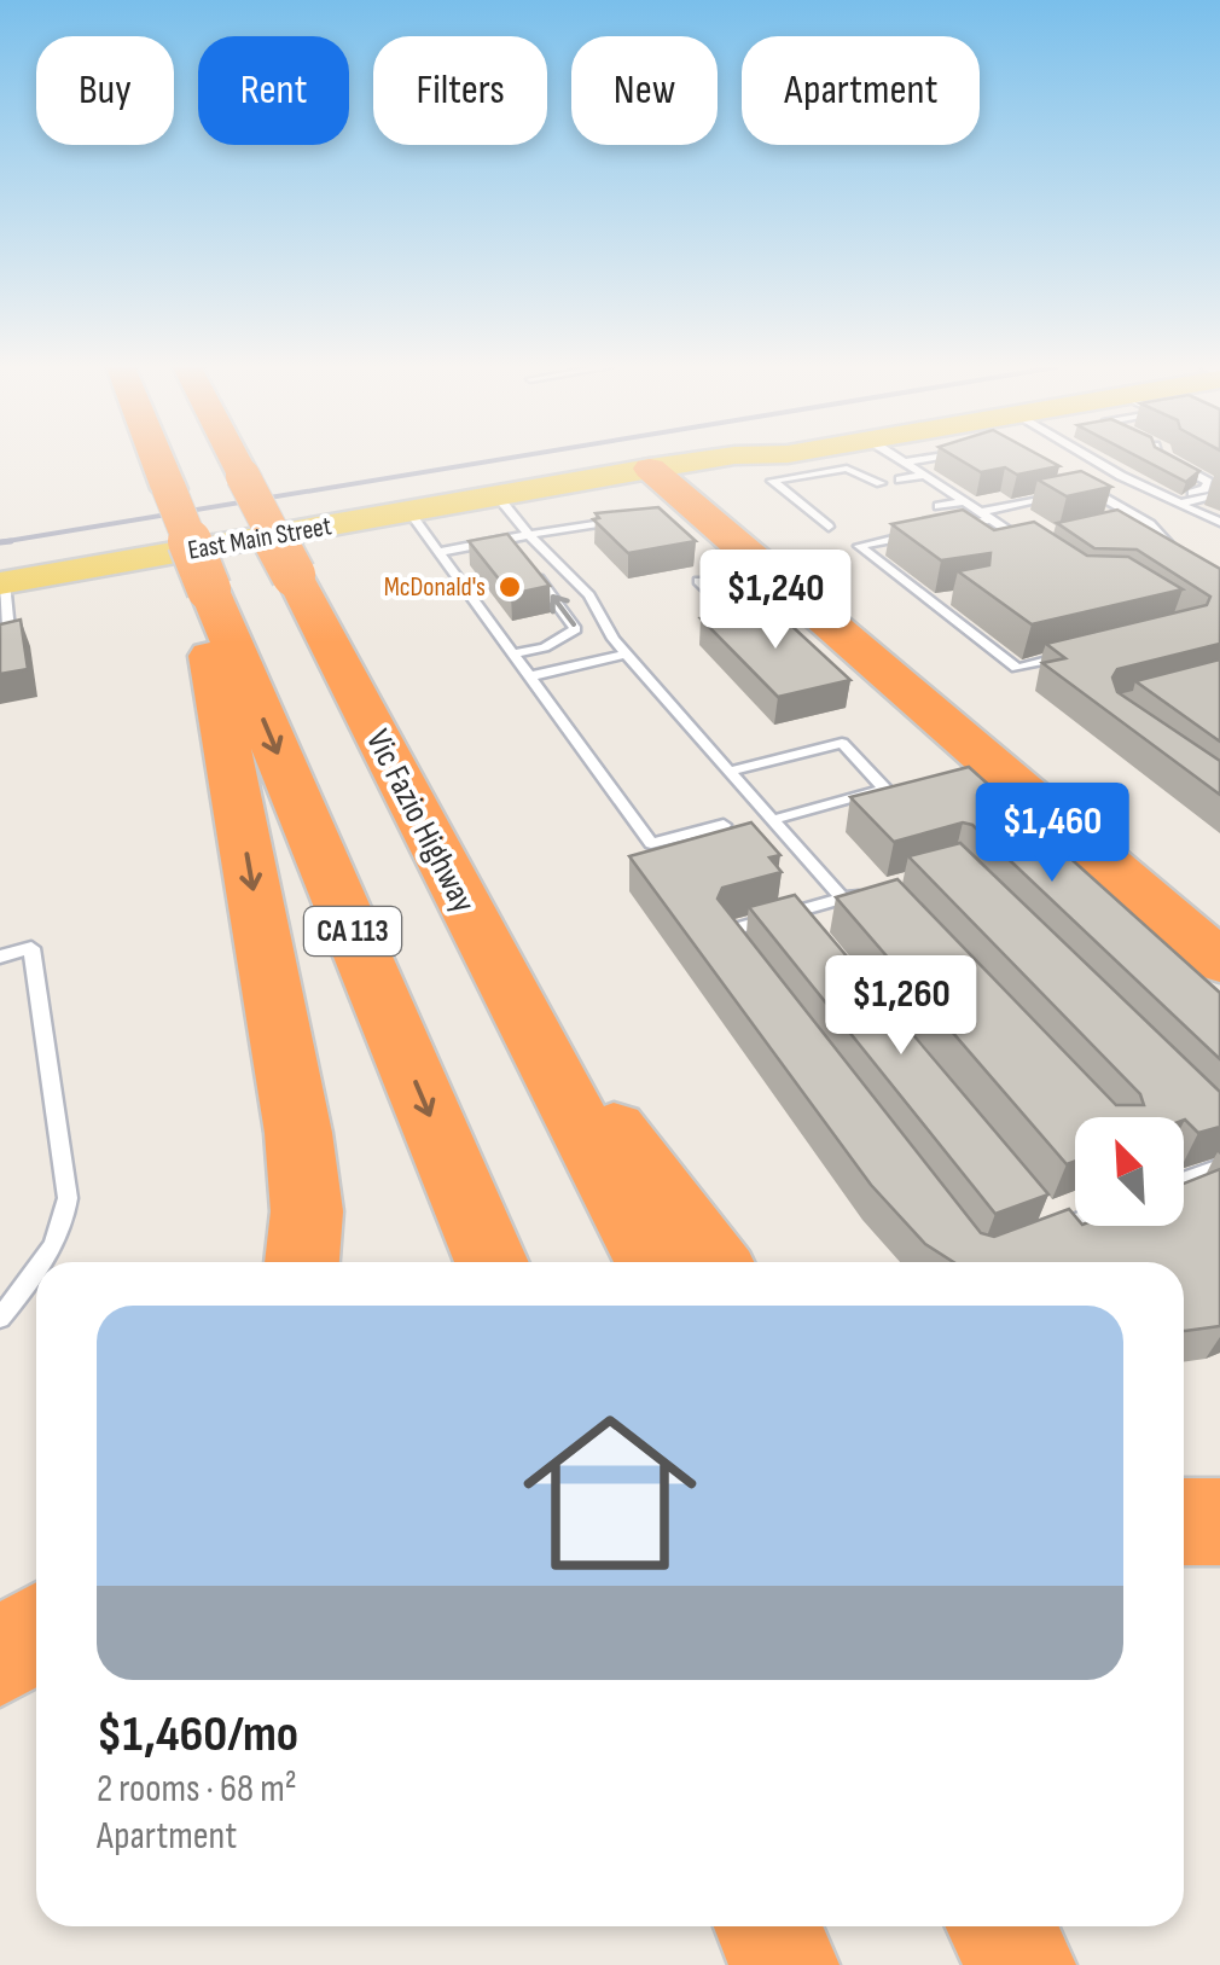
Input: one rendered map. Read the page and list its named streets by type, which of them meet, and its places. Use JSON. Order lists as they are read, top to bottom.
{
  "streets": {
    "highway": ["Vic Fazio Highway", "CA 113"],
    "main road": ["East Main Street"]
  },
  "places": ["McDonald's"],
  "north": "top left",
  "page": {
    "chip": [
      "Buy",
      "Rent",
      "Filters",
      "New",
      "Apartment"
    ],
    "price": ["$1,240", "$1,460", "$1,260"],
    "list": [
      {
        "name": "$1,460/mo",
        "note": "2 rooms · 68 m² · Apartment"
      }
    ]
  }
}
